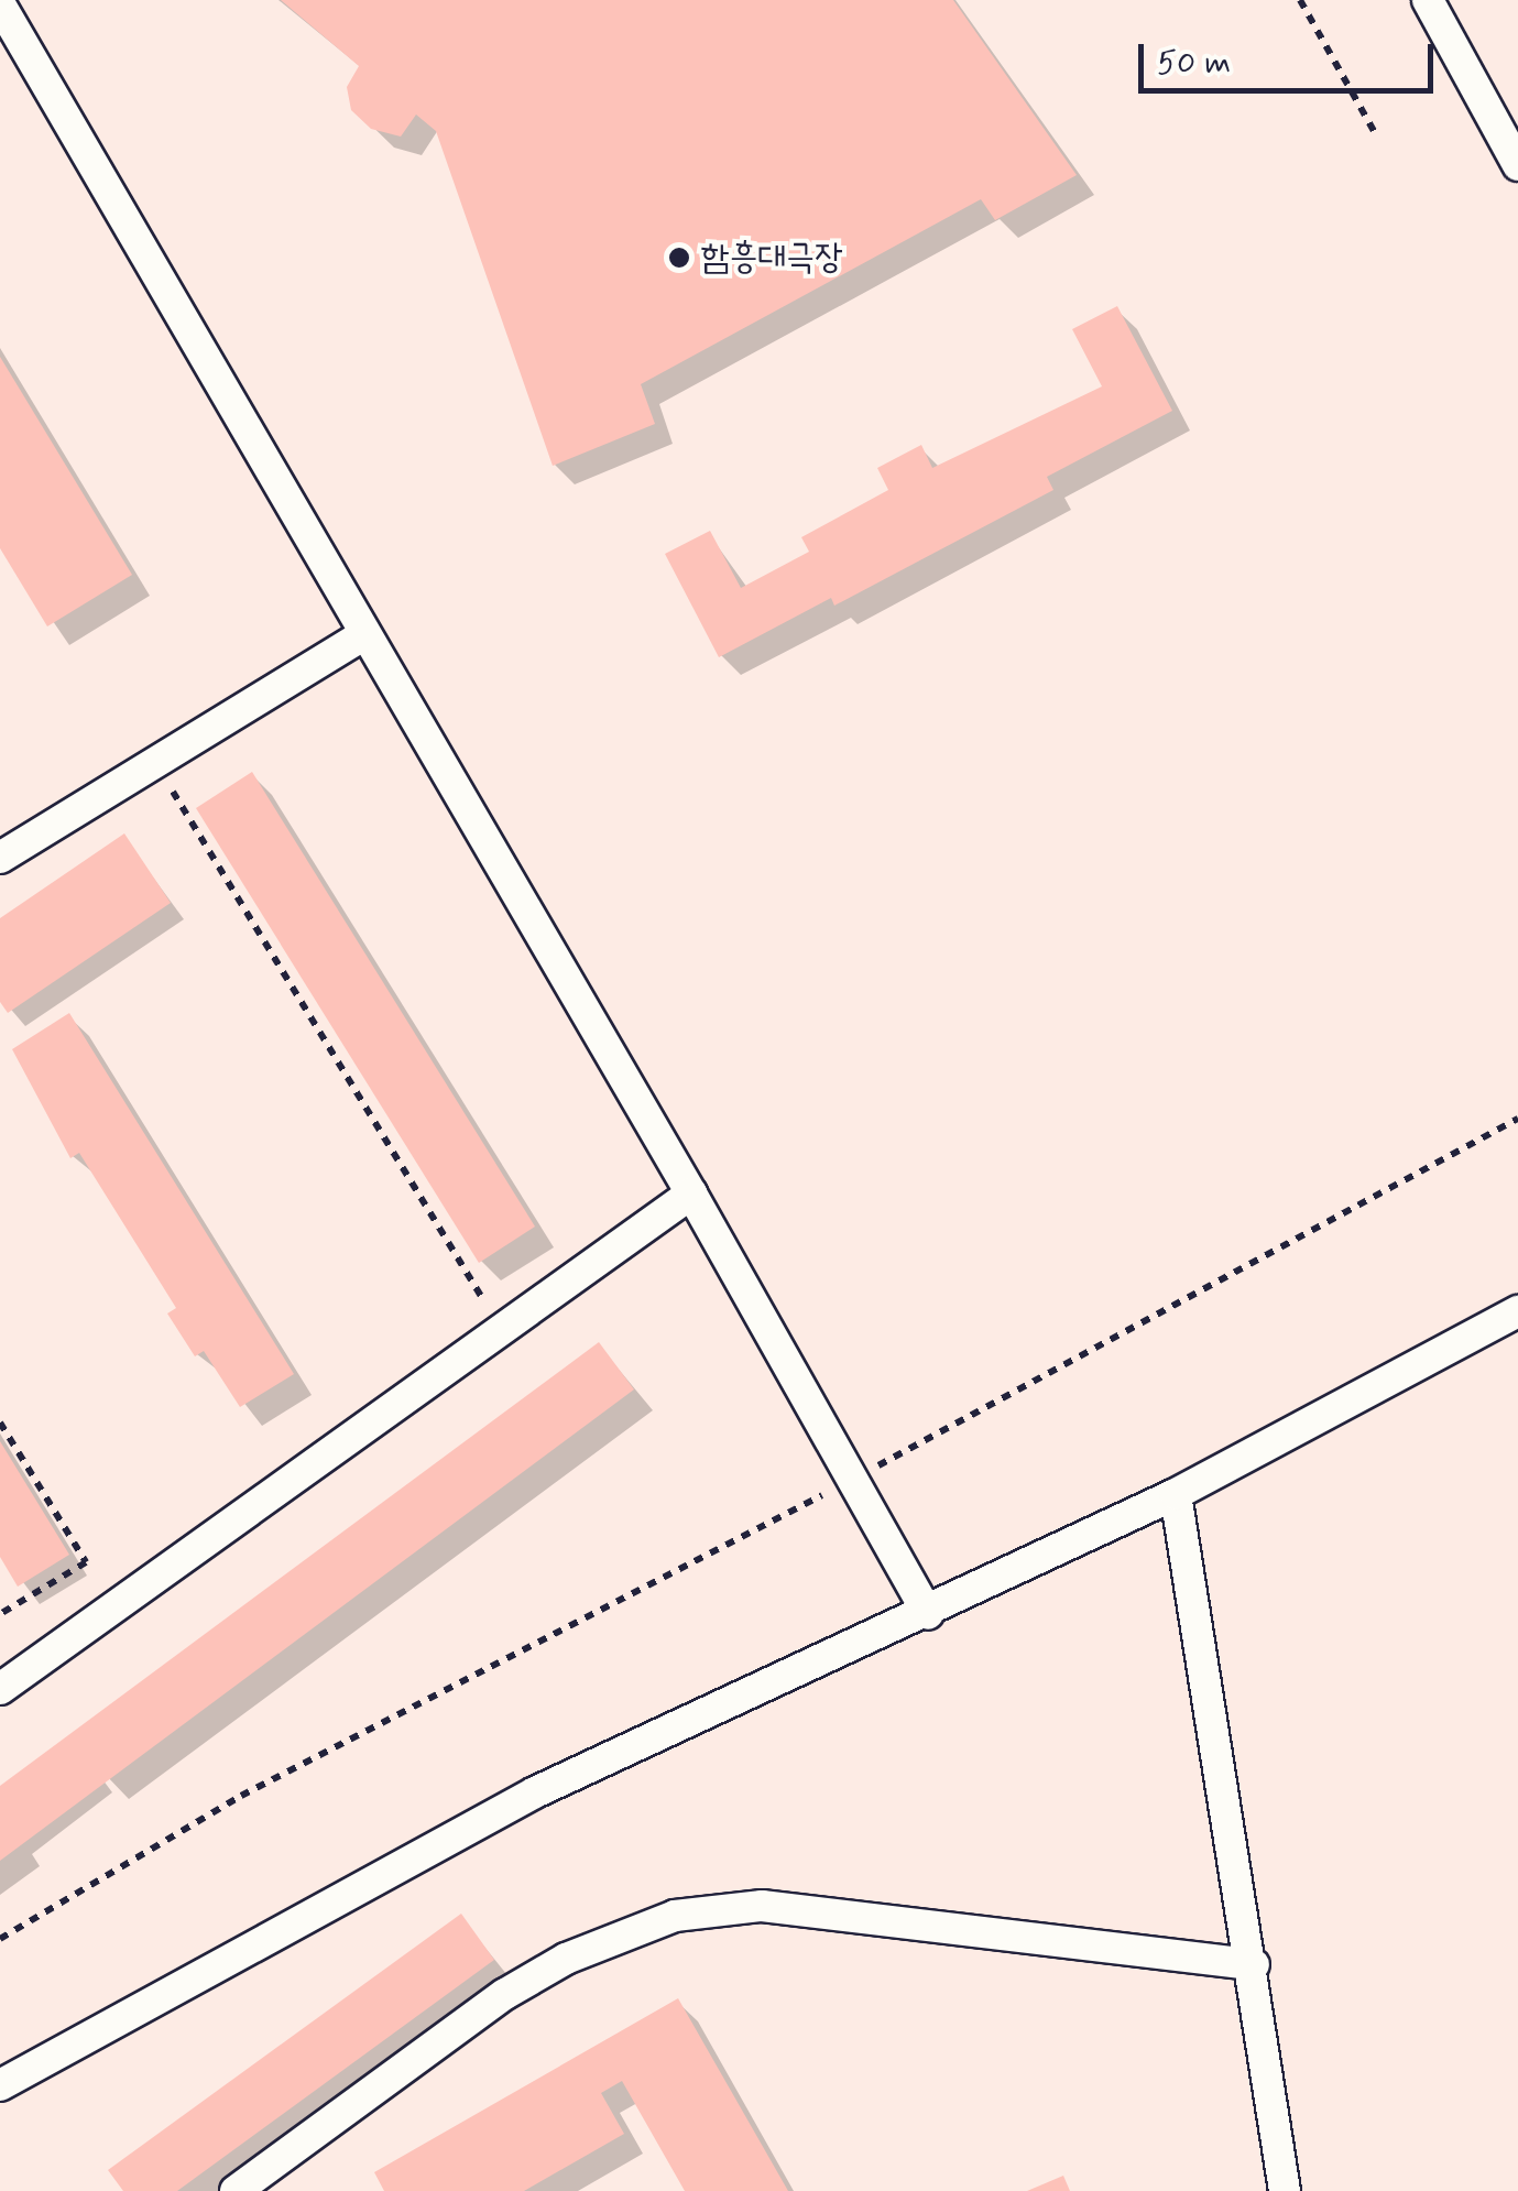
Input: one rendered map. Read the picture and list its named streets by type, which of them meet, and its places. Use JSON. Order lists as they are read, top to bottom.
{
  "places": ["함흥대극장"],
  "scale_bar": "50 m"
}
